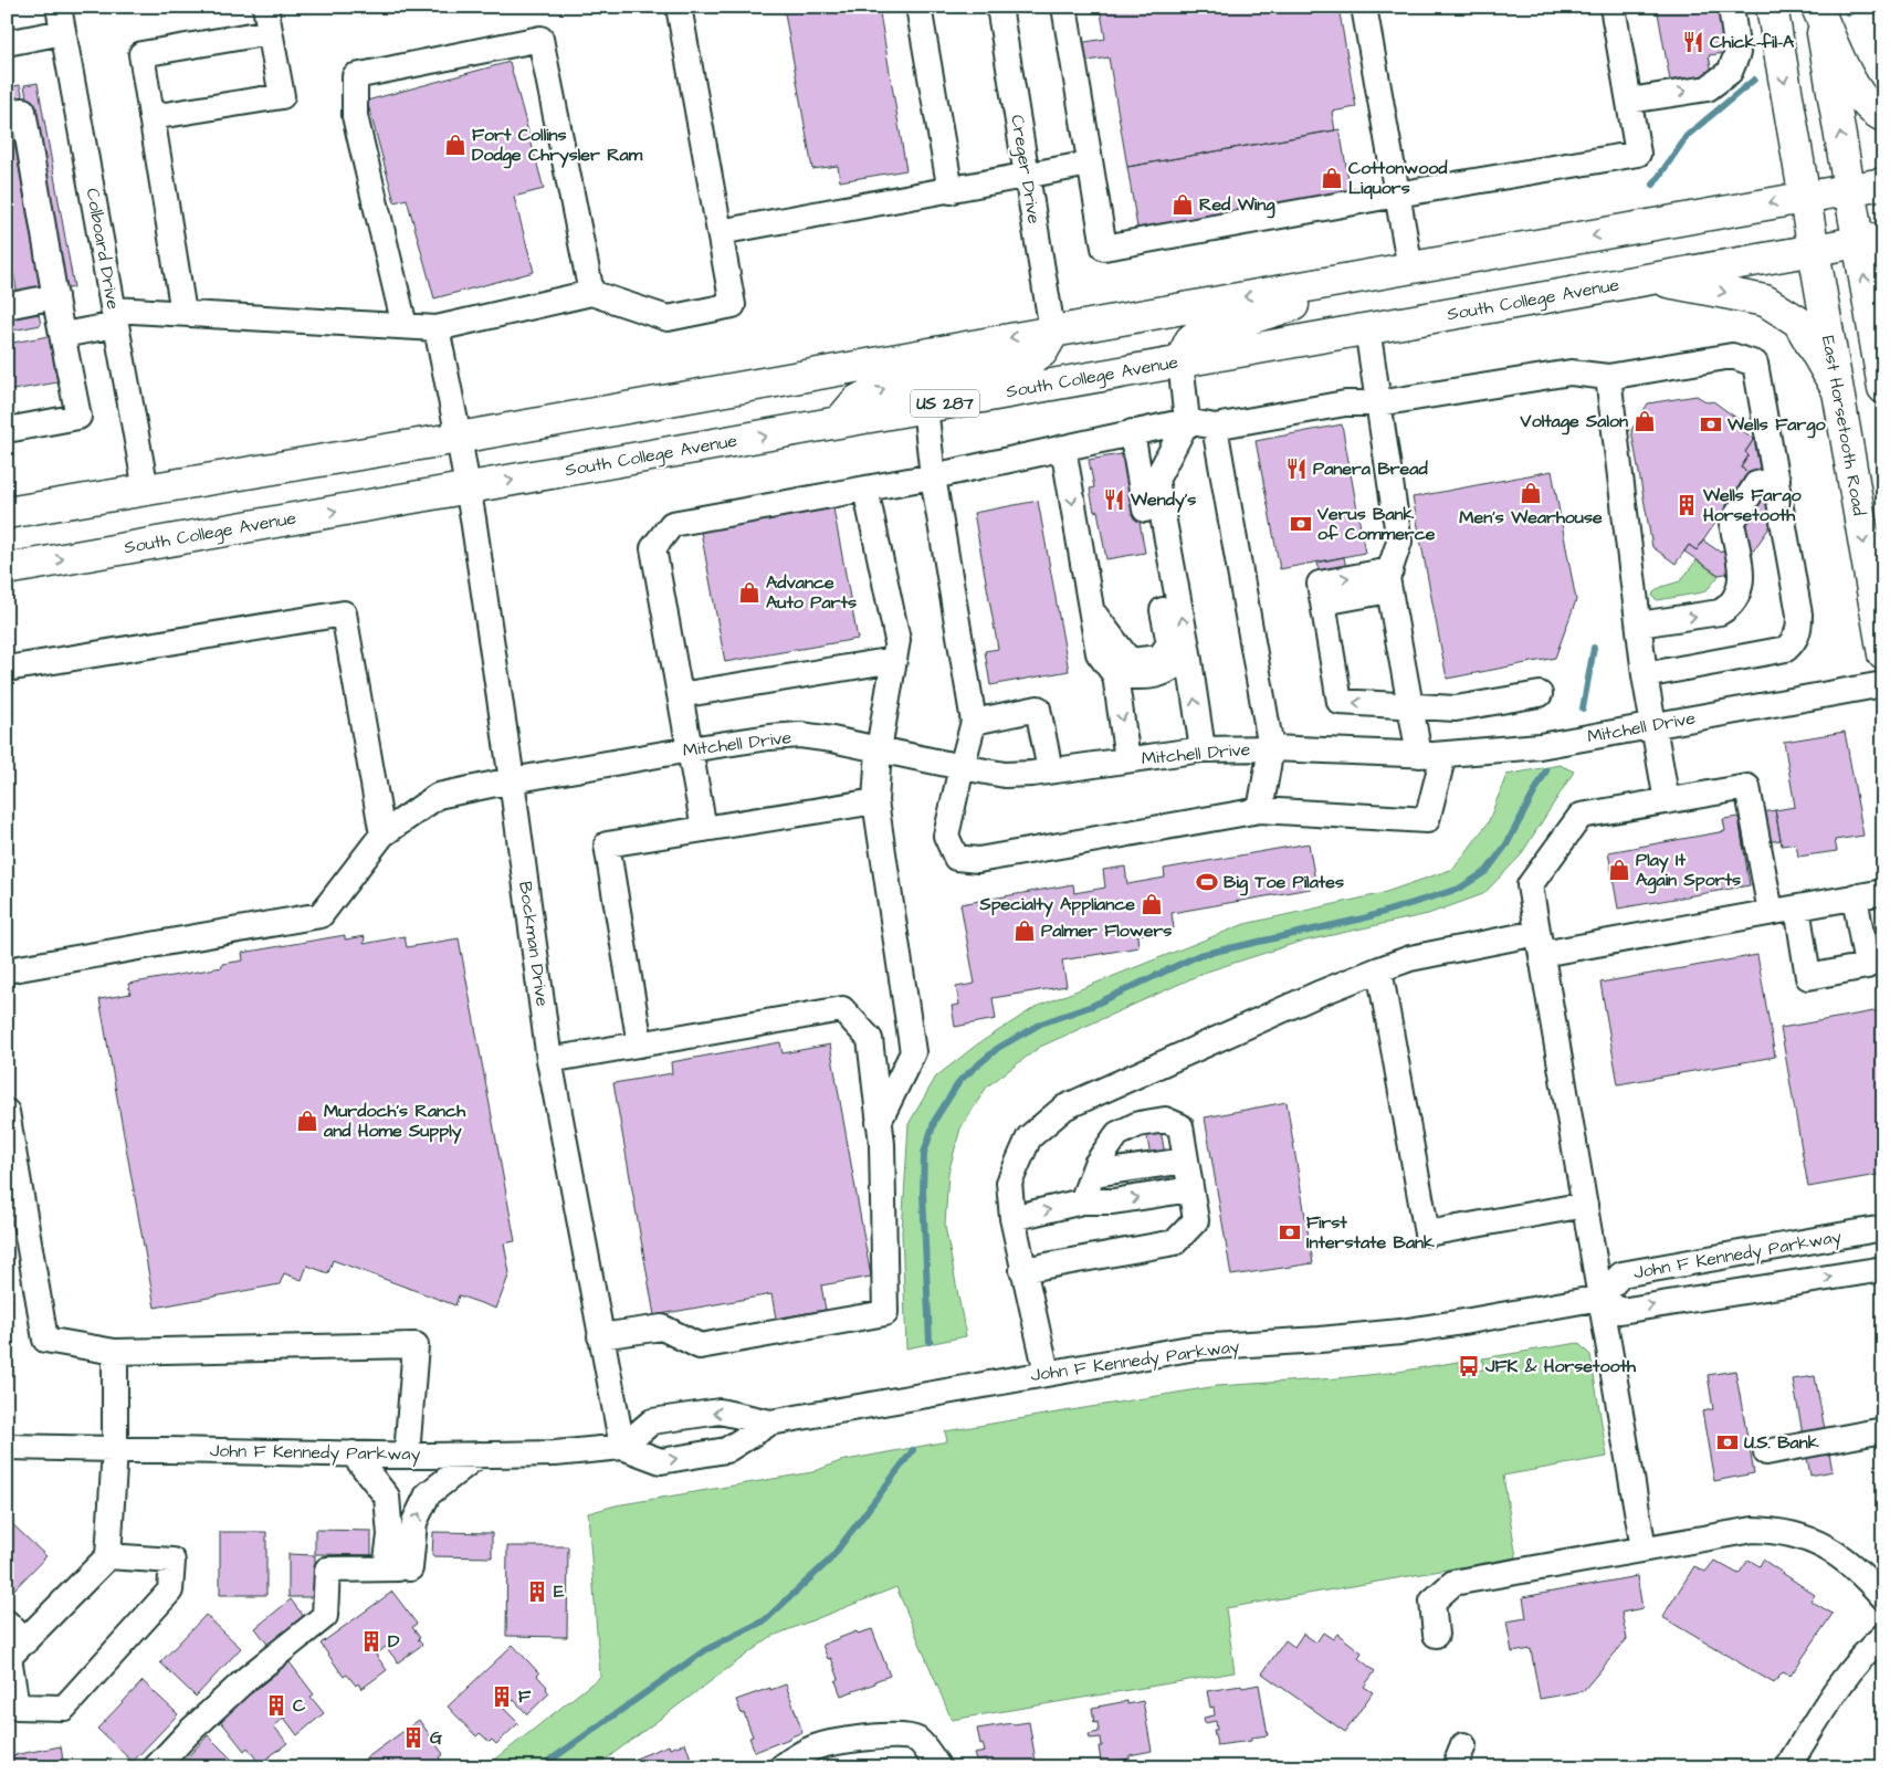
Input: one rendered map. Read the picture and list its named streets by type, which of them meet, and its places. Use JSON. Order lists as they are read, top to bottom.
{
  "streets": {
    "main road": ["South College Avenue", "US 287", "East Horsetooth Road"],
    "street": [
      "Creger Drive",
      "Colboard Drive",
      "Mitchell Drive",
      "Bockman Drive",
      "John F Kennedy Parkway"
    ]
  },
  "crossings": [
    ["South College Avenue", "East Horsetooth Road"],
    ["South College Avenue", "Bockman Drive"],
    ["Mitchell Drive", "Bockman Drive"],
    ["Bockman Drive", "John F Kennedy Parkway"]
  ],
  "places": {
    "restaurant": ["Chick-fil-A", "Panera Bread", "Wendy's"],
    "shop": [
      "Fort Collins Dodge Chrysler Ram",
      "Cottonwood Liquors",
      "Red Wing",
      "Voltage Salon",
      "Men's Wearhouse",
      "Advance Auto Parts",
      "Play It Again Sports",
      "Specialty Appliance",
      "Palmer Flowers",
      "Murdoch's Ranch and Home Supply"
    ],
    "bank": [
      "Wells Fargo",
      "Verus Bank of Commerce",
      "First Interstate Bank",
      "U.S. Bank"
    ],
    "building": [
      "Wells Fargo Horsetooth",
      "E",
      "D",
      "F",
      "C",
      "G"
    ],
    "sports": ["Big Toe Pilates"],
    "bus stop": ["JFK & Horsetooth"]
  }
}
